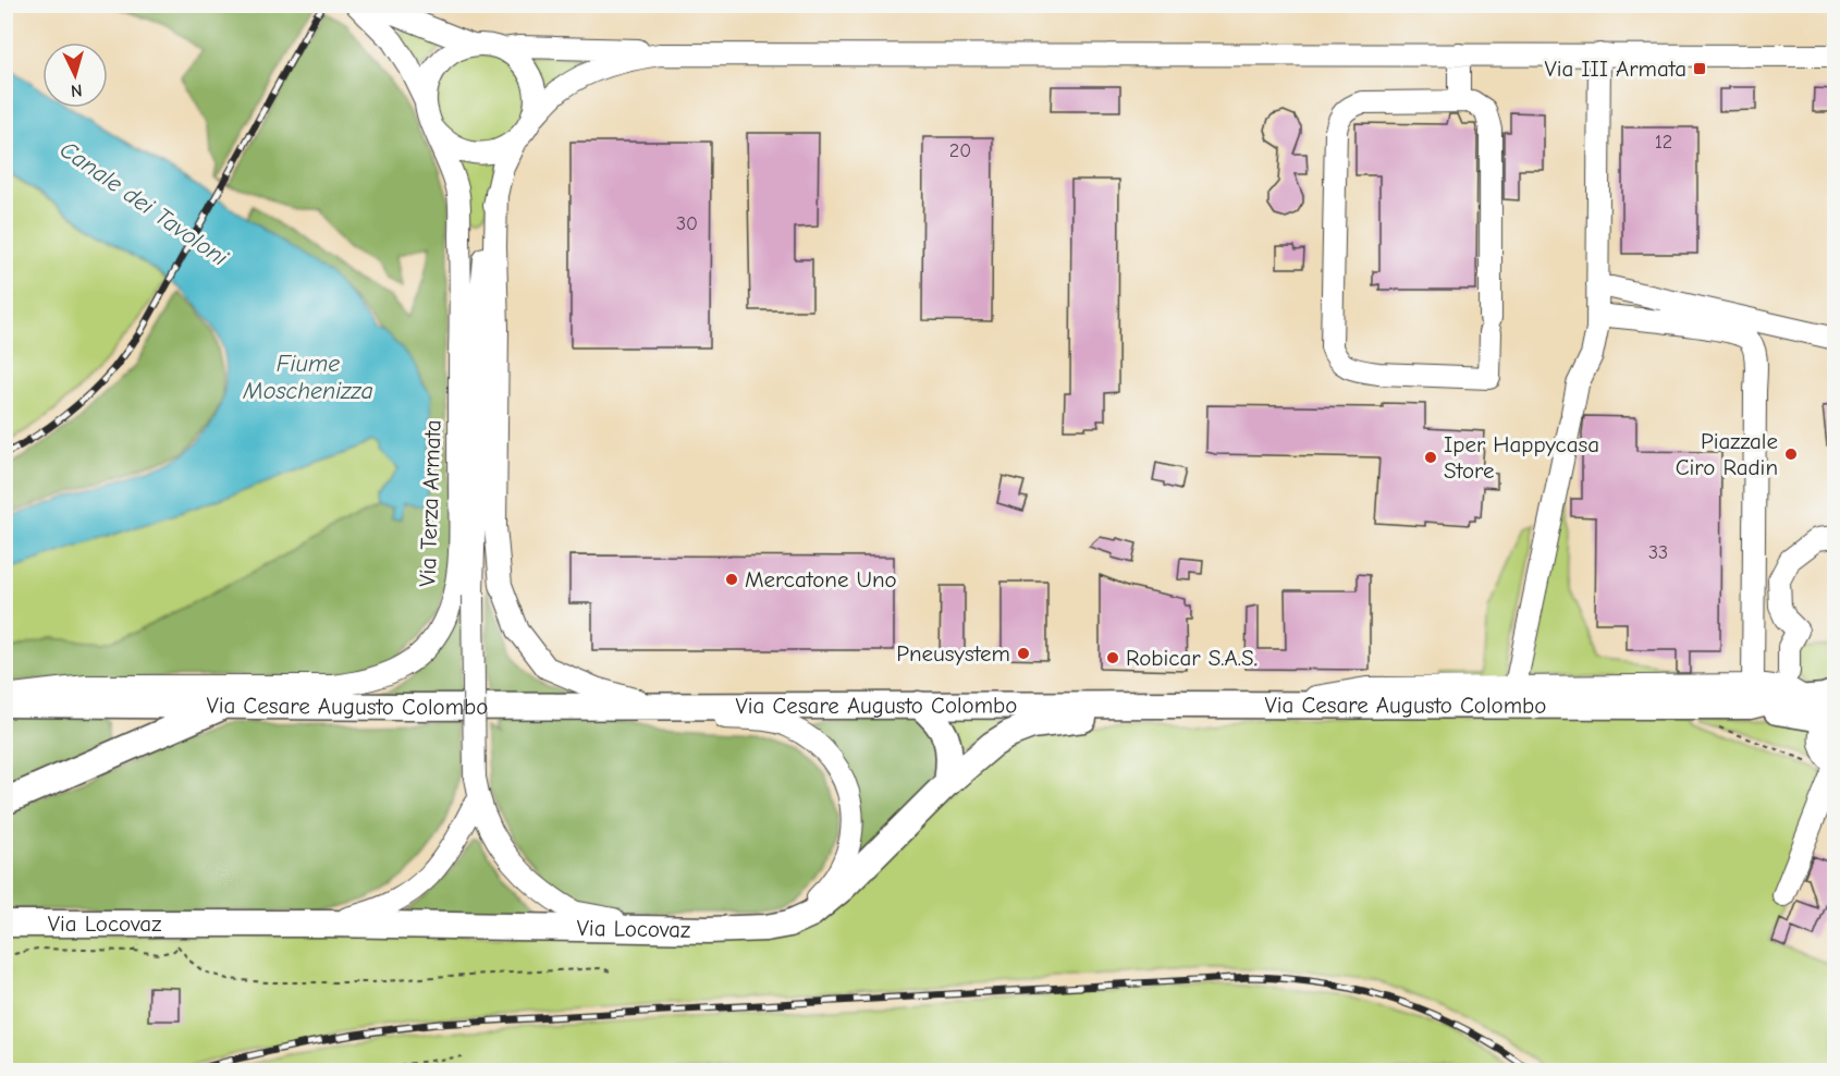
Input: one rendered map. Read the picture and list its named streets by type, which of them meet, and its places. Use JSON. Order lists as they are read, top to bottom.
{
  "streets": {
    "main road": ["Via Cesare Augusto Colombo", "Via Locovaz"],
    "street": ["Via Terza Armata"]
  },
  "crossings": [
    ["Via Terza Armata", "Via Cesare Augusto Colombo"],
    ["Via Terza Armata", "Via Locovaz"],
    ["Via Cesare Augusto Colombo", "Via Locovaz"]
  ],
  "water": ["Canale dei Tavoloni", "Fiume Moschenizza"],
  "places": {
    "transit": ["Via III Armata"],
    "other": [
      "Piazzale Ciro Radin",
      "Iper Happycasa Store",
      "Mercatone Uno",
      "Pneusystem",
      "Robicar S.A.S."
    ]
  },
  "house_numbers": [
    "12",
    "20",
    "30",
    "33"
  ],
  "north": "bottom"
}
